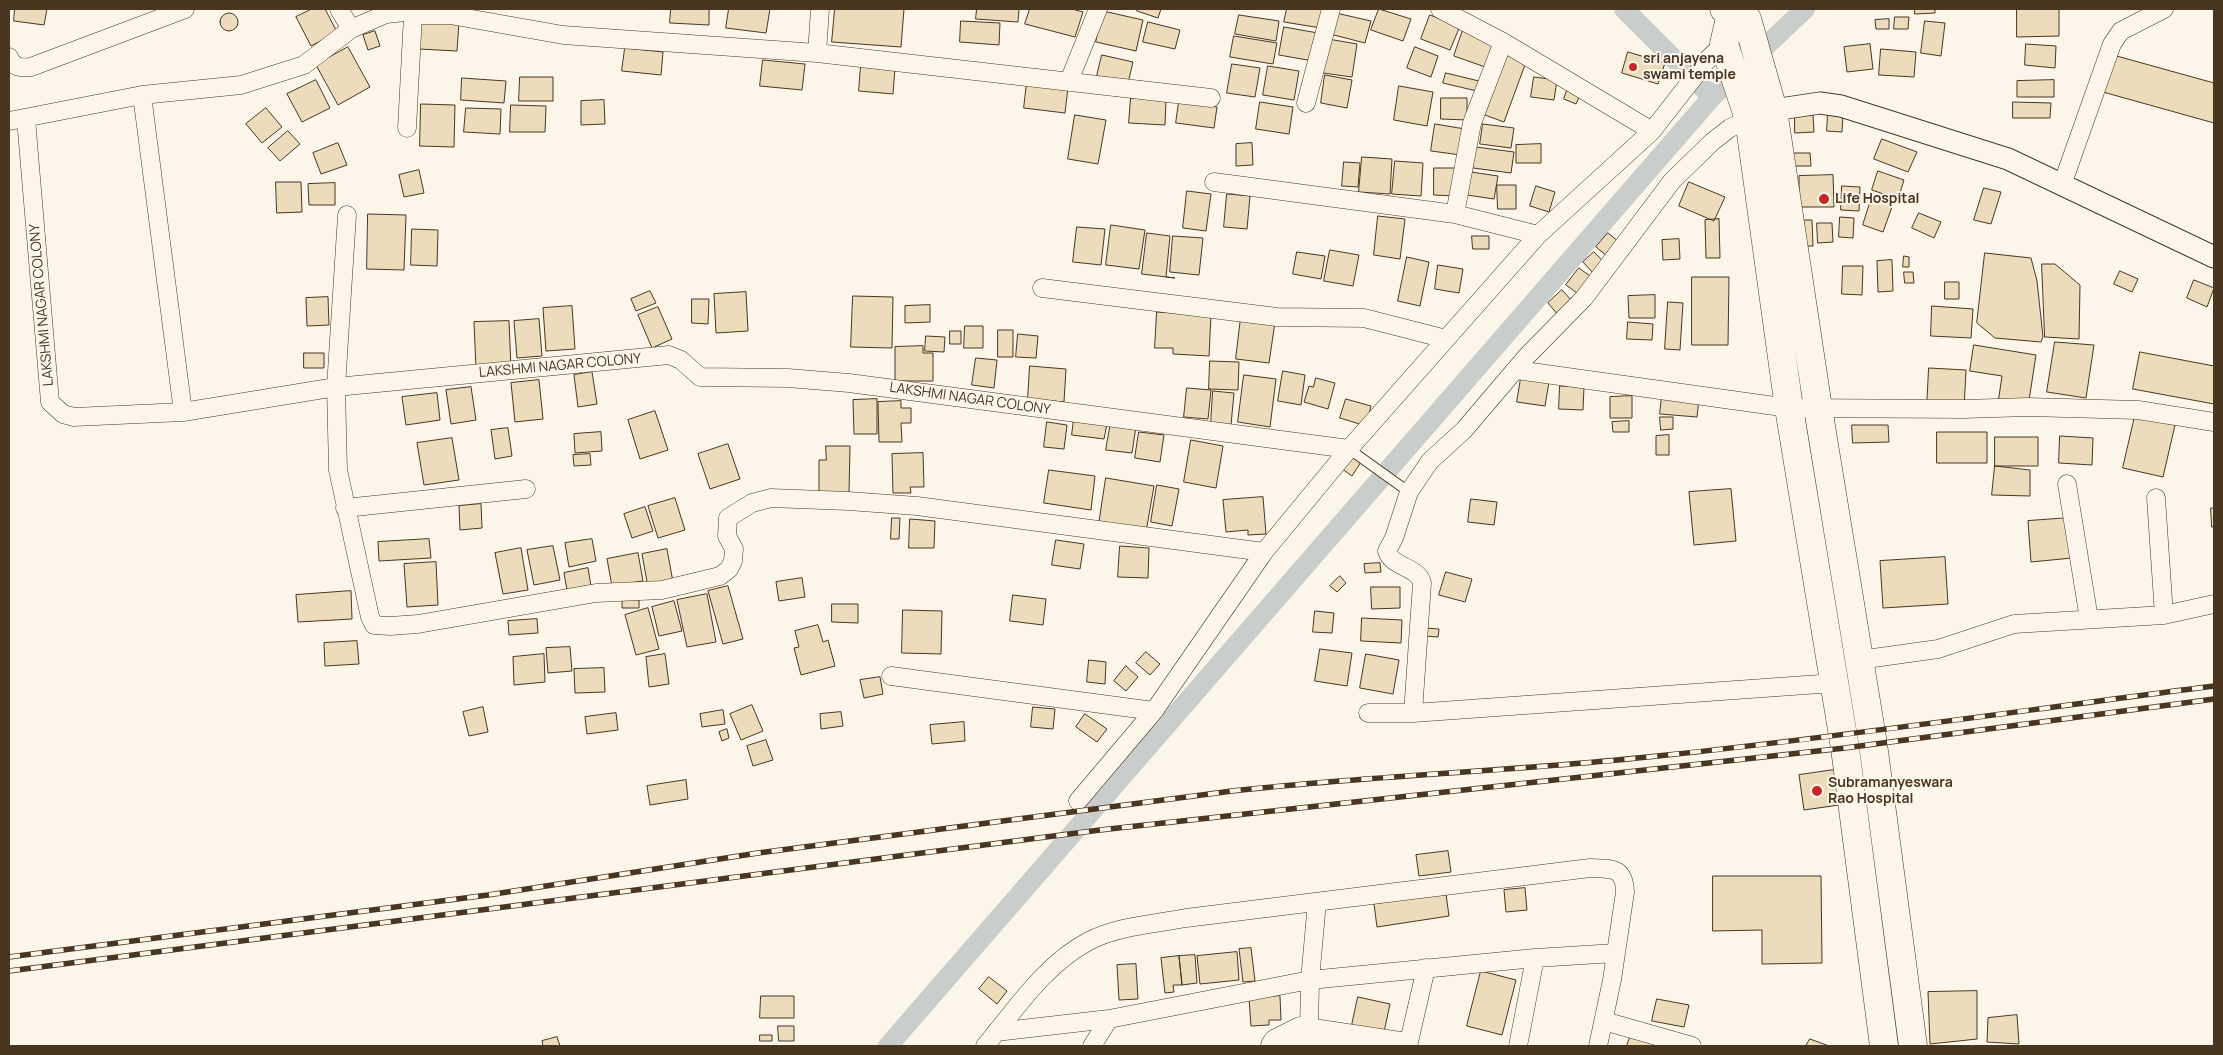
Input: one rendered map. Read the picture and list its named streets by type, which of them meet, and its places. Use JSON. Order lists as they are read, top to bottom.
{
  "streets": {
    "street": ["LAKSHMI NAGAR COLONY"]
  },
  "places": ["sri anjayena swami temple", "Life Hospital", "Subramanyeswara Rao Hospital"]
}
